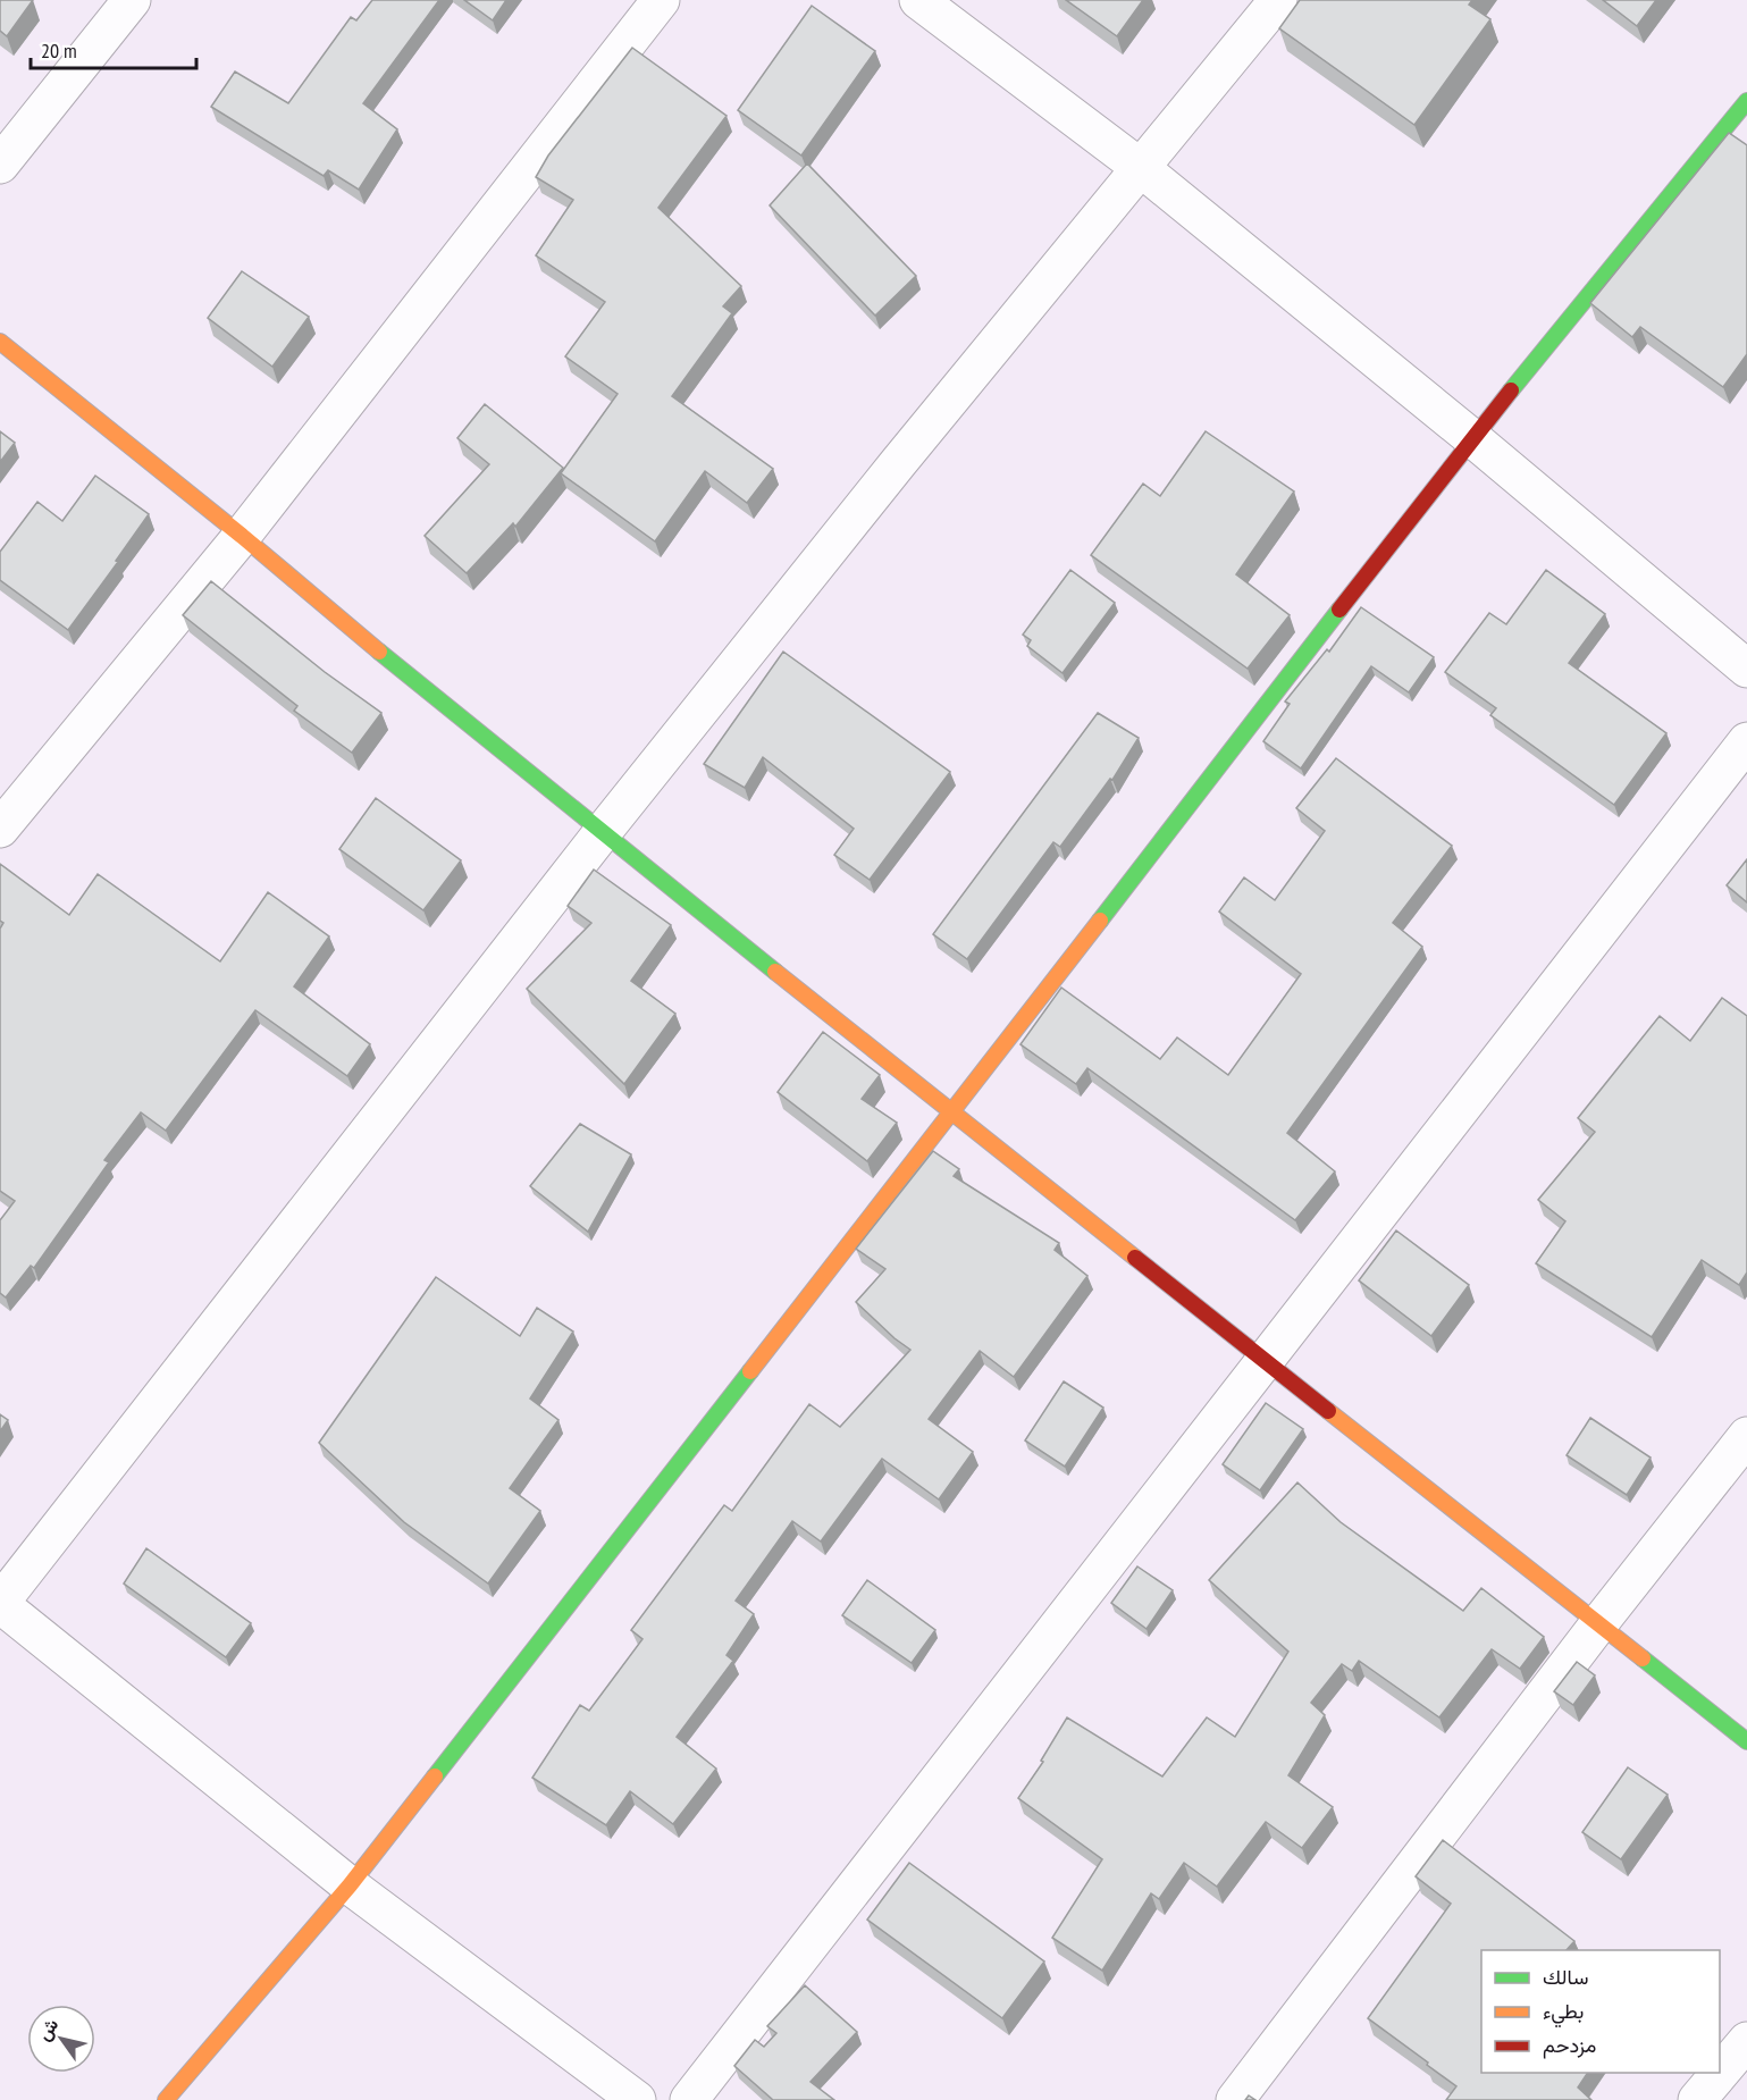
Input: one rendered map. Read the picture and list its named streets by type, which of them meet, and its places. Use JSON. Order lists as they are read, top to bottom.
{
  "legend": ["سالك", "بطيء", "مزدحم"],
  "scale_bar": "20 m",
  "north": "top left"
}
